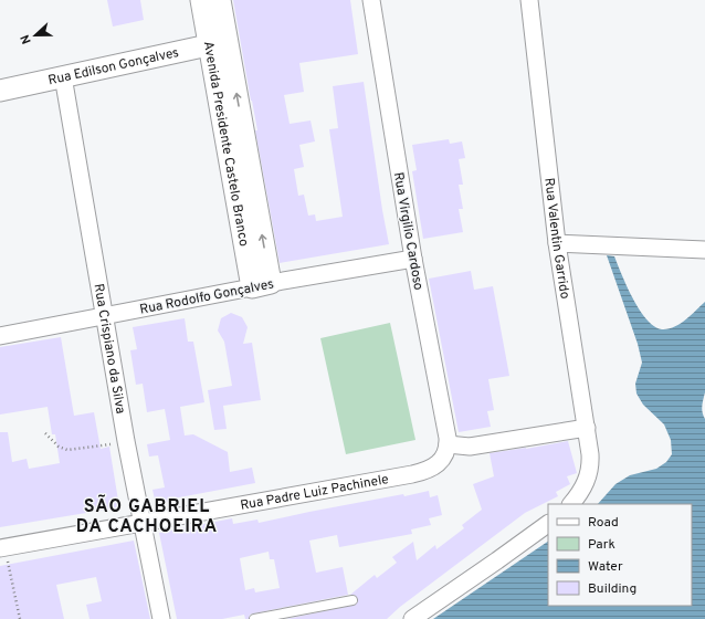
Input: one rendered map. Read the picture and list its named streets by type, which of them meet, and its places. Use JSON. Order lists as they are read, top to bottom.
{
  "streets": {
    "street": [
      "Rua Edilson Gonçalves",
      "Avenida Presidente Castelo Branco",
      "Rua Virgilio Cardoso",
      "Rua Valentin Garrido",
      "Rua Rodolfo Gonçalves",
      "Rua Crispiano da Silva",
      "Rua Padre Luiz Pachinele"
    ]
  },
  "crossings": [
    ["Rua Edilson Gonçalves", "Avenida Presidente Castelo Branco"],
    ["Rua Edilson Gonçalves", "Rua Crispiano da Silva"],
    ["Avenida Presidente Castelo Branco", "Rua Rodolfo Gonçalves"],
    ["Rua Virgilio Cardoso", "Rua Rodolfo Gonçalves"],
    ["Rua Virgilio Cardoso", "Rua Padre Luiz Pachinele"],
    ["Rua Rodolfo Gonçalves", "Rua Crispiano da Silva"],
    ["Rua Crispiano da Silva", "Rua Padre Luiz Pachinele"]
  ],
  "districts": ["SÃO GABRIEL DA CACHOEIRA"],
  "legend": [
    "Road",
    "Park",
    "Water",
    "Building"
  ],
  "north": "left"
}
